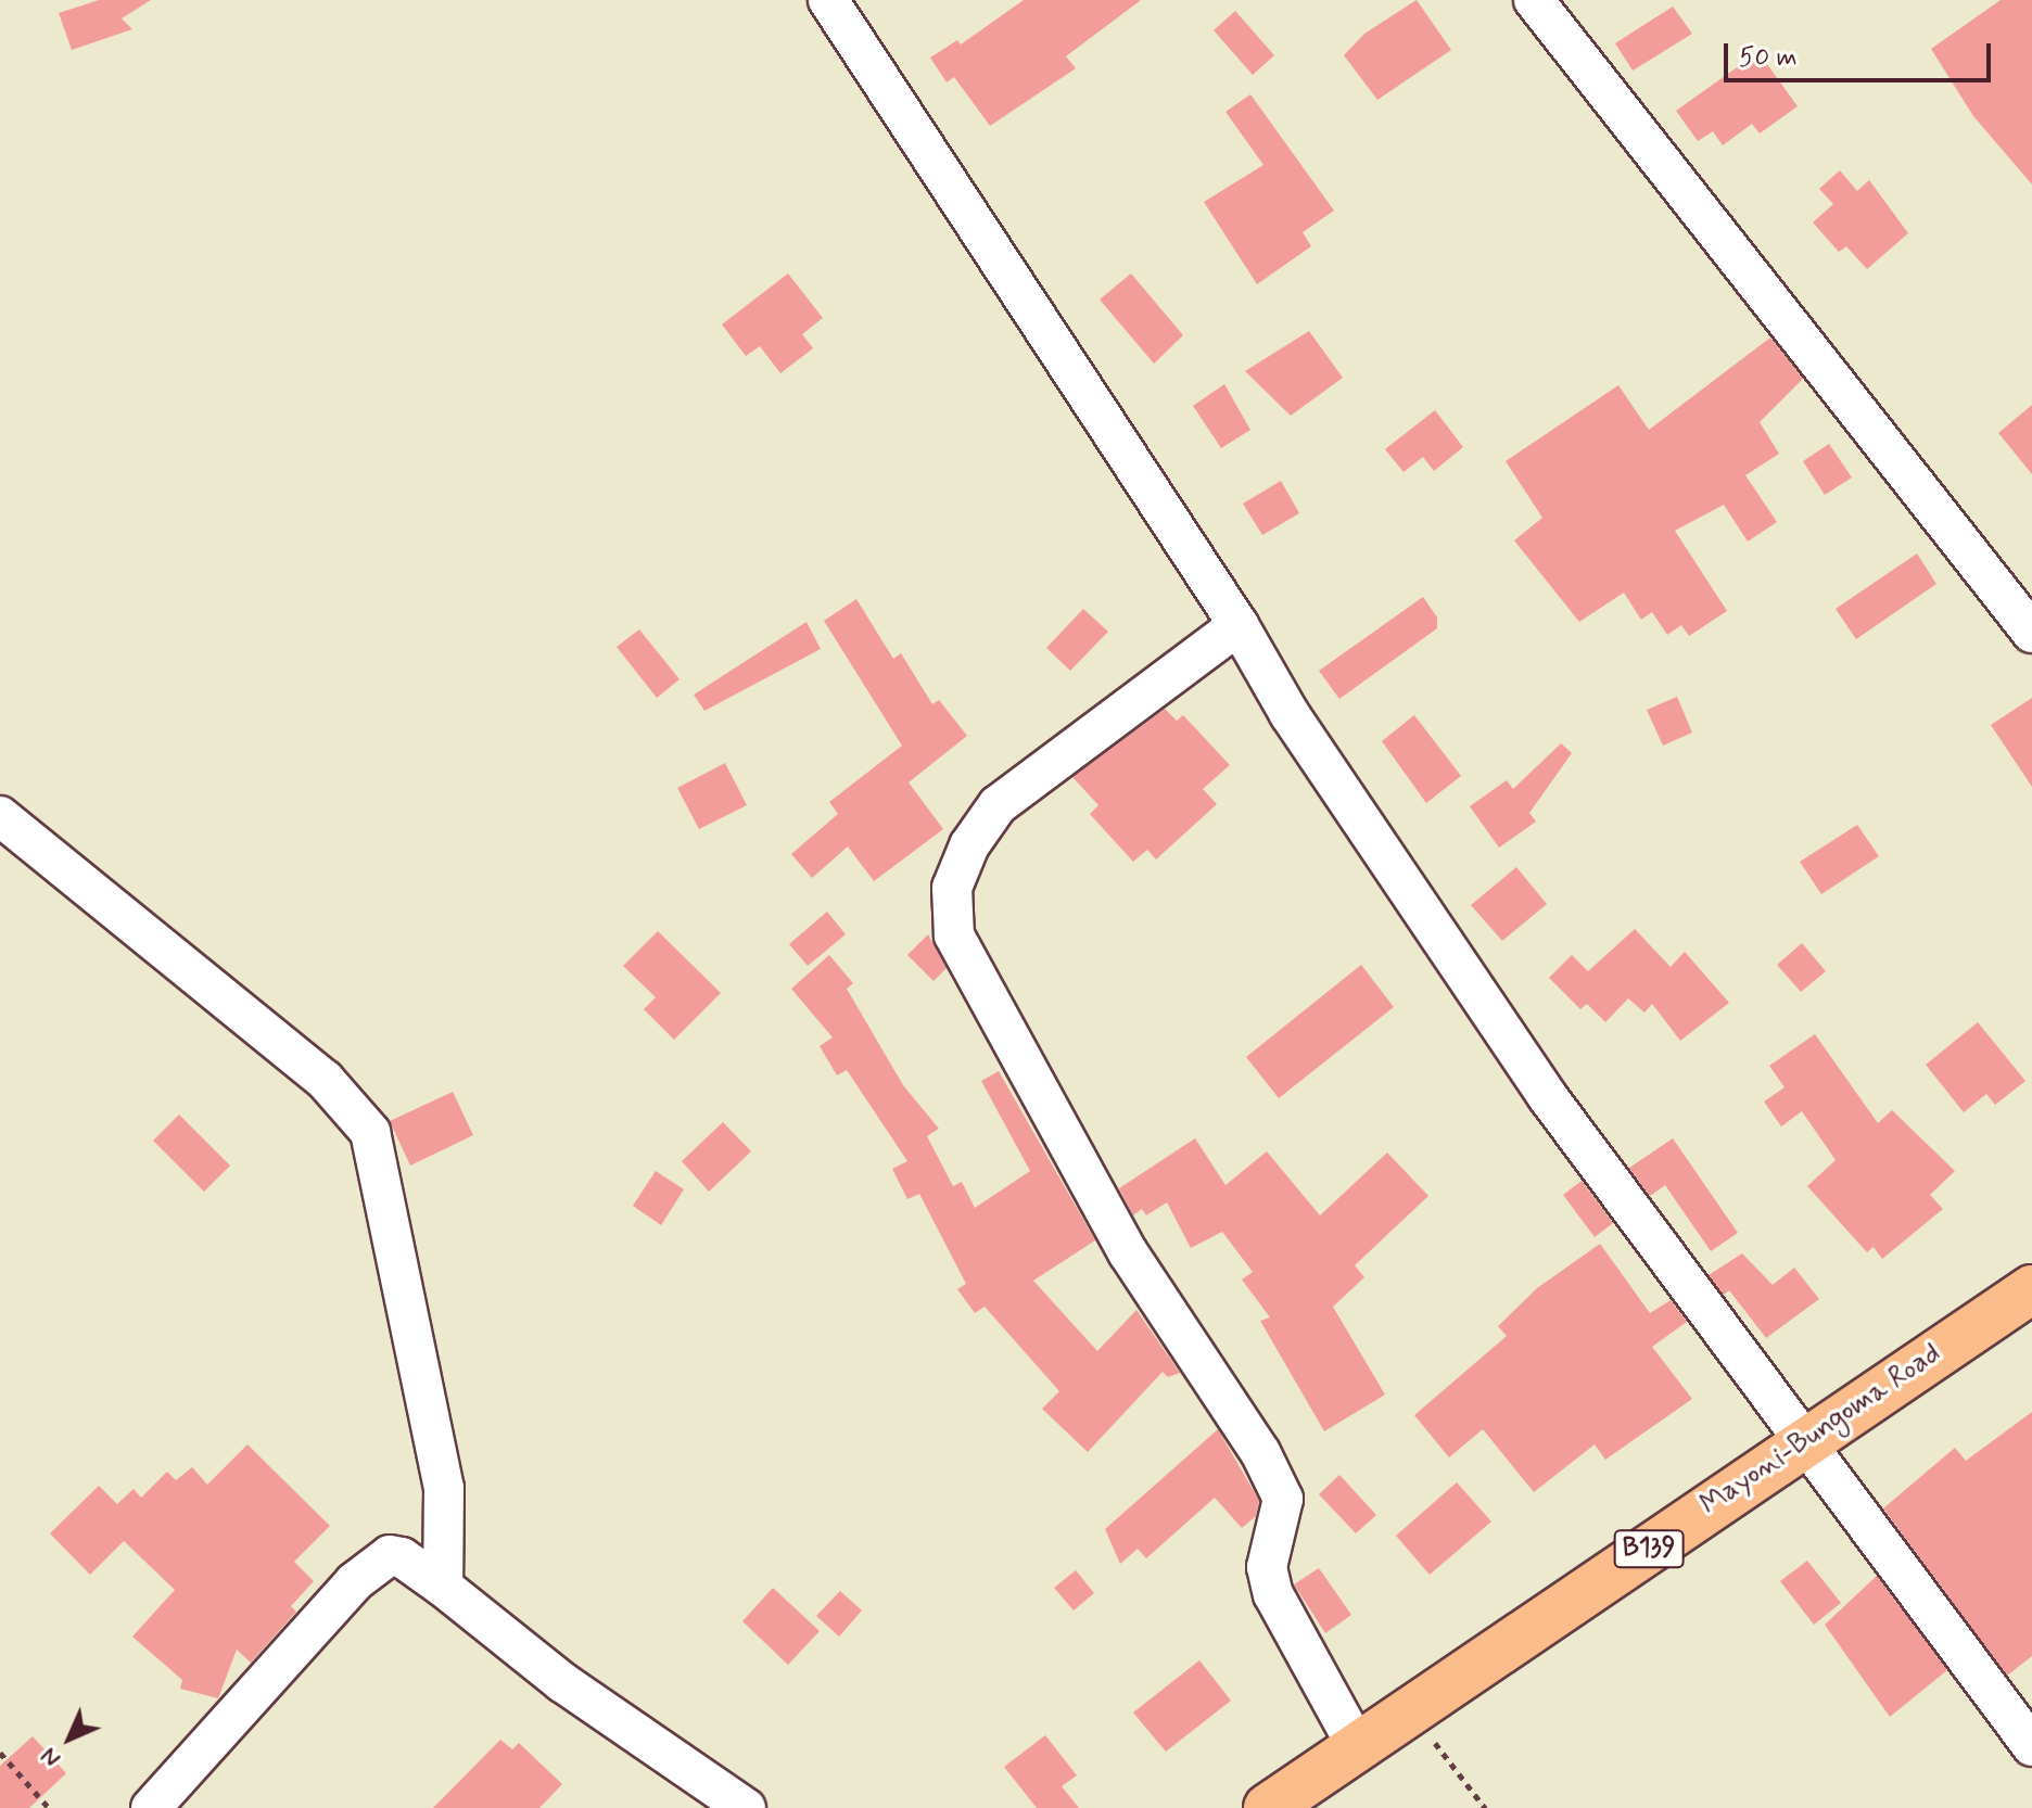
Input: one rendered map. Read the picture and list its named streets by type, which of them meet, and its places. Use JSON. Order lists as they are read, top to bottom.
{
  "streets": {
    "main road": ["Mayoni-Bungoma Road", "B139"]
  },
  "scale_bar": "50 m",
  "north": "bottom left"
}
